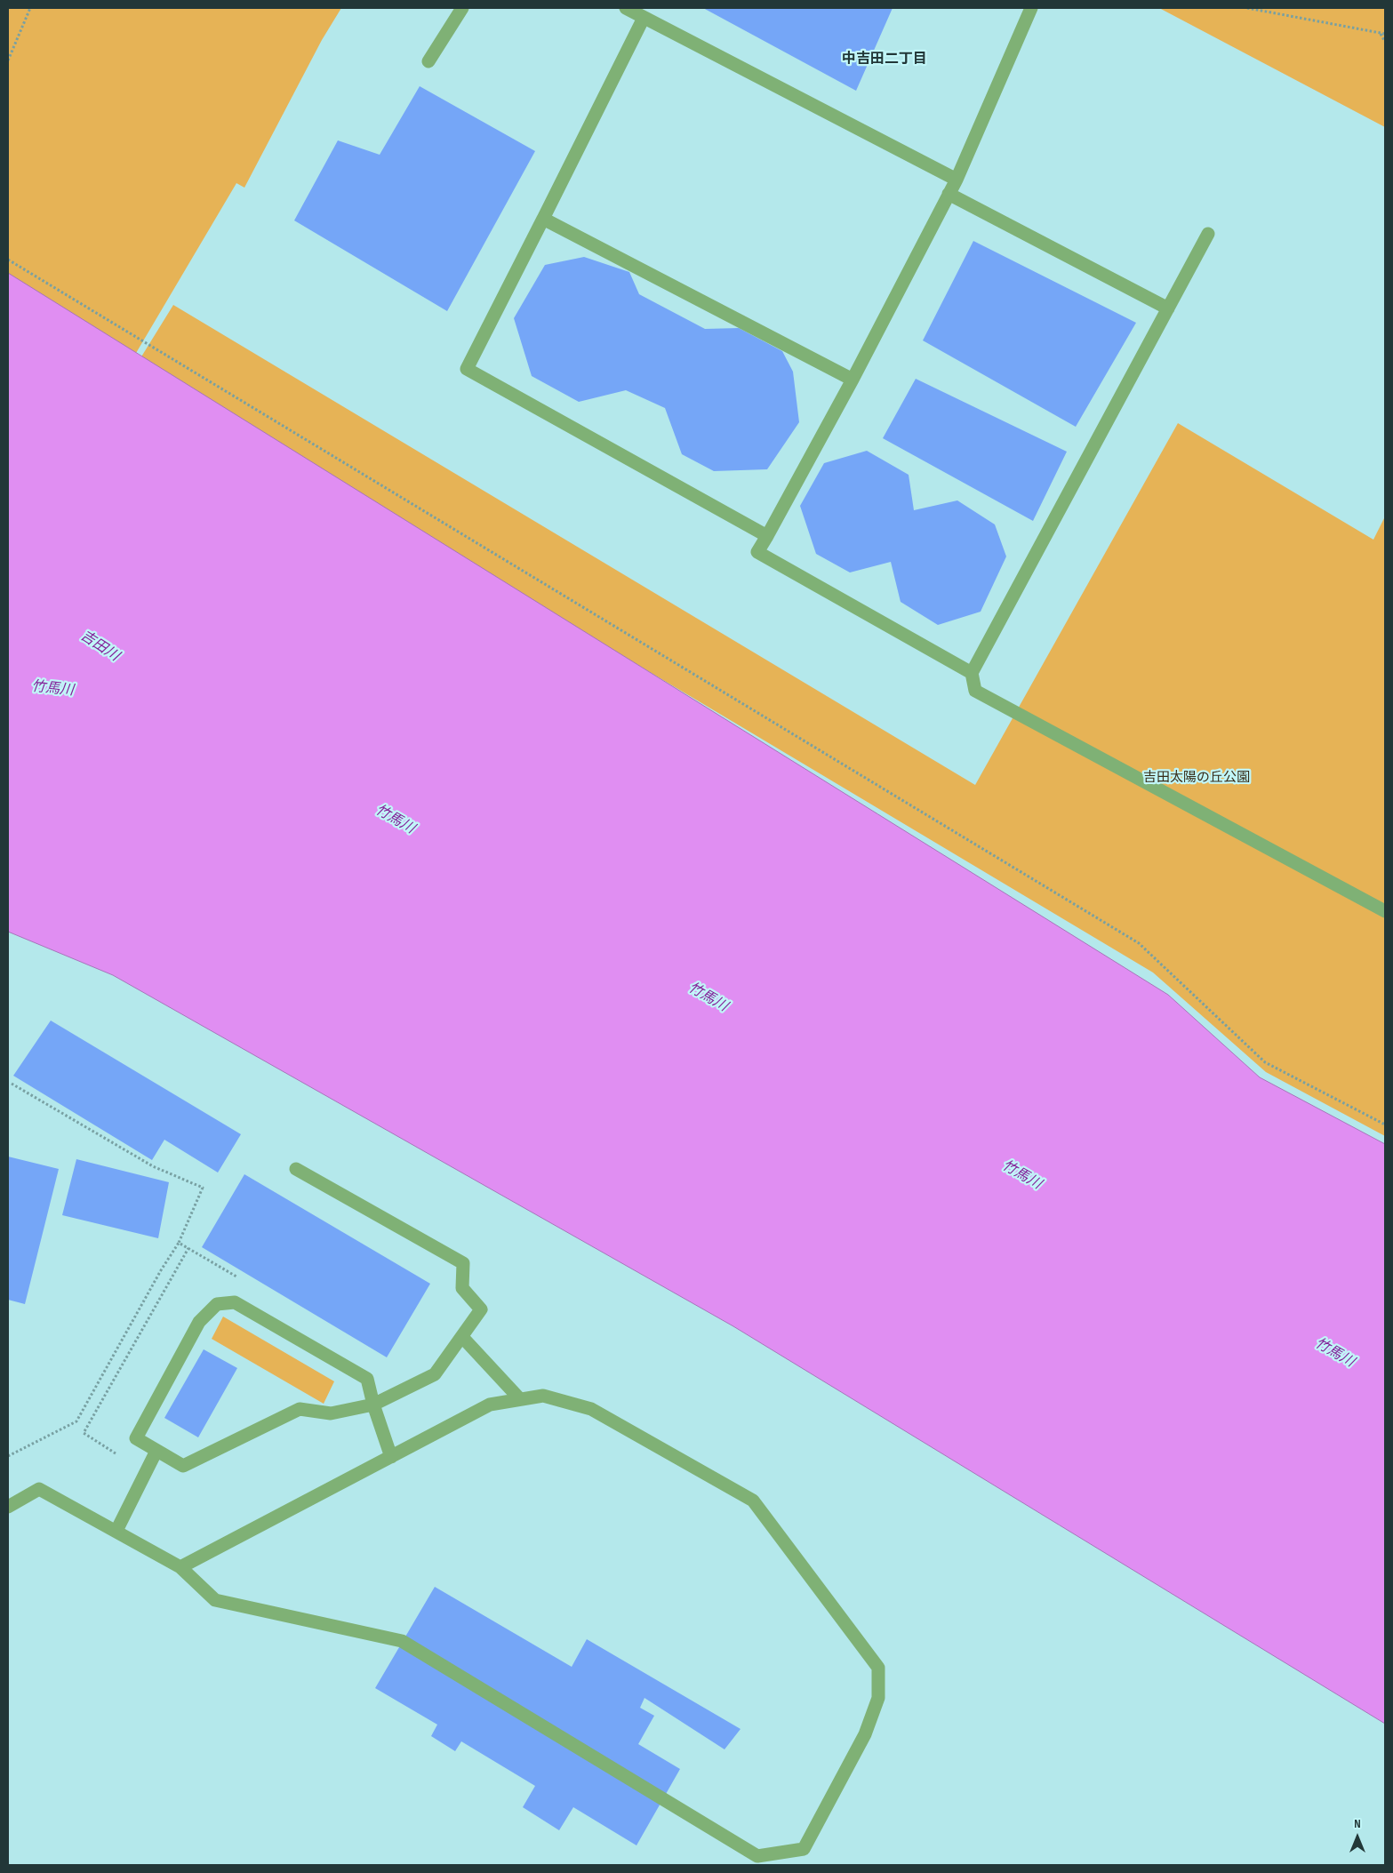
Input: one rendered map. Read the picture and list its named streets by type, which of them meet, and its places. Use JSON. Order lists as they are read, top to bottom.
{
  "districts": ["中吉田二丁目"],
  "water": ["吉田川", "竹馬川"],
  "parks": ["吉田太陽の丘公園"],
  "north": "top"
}
